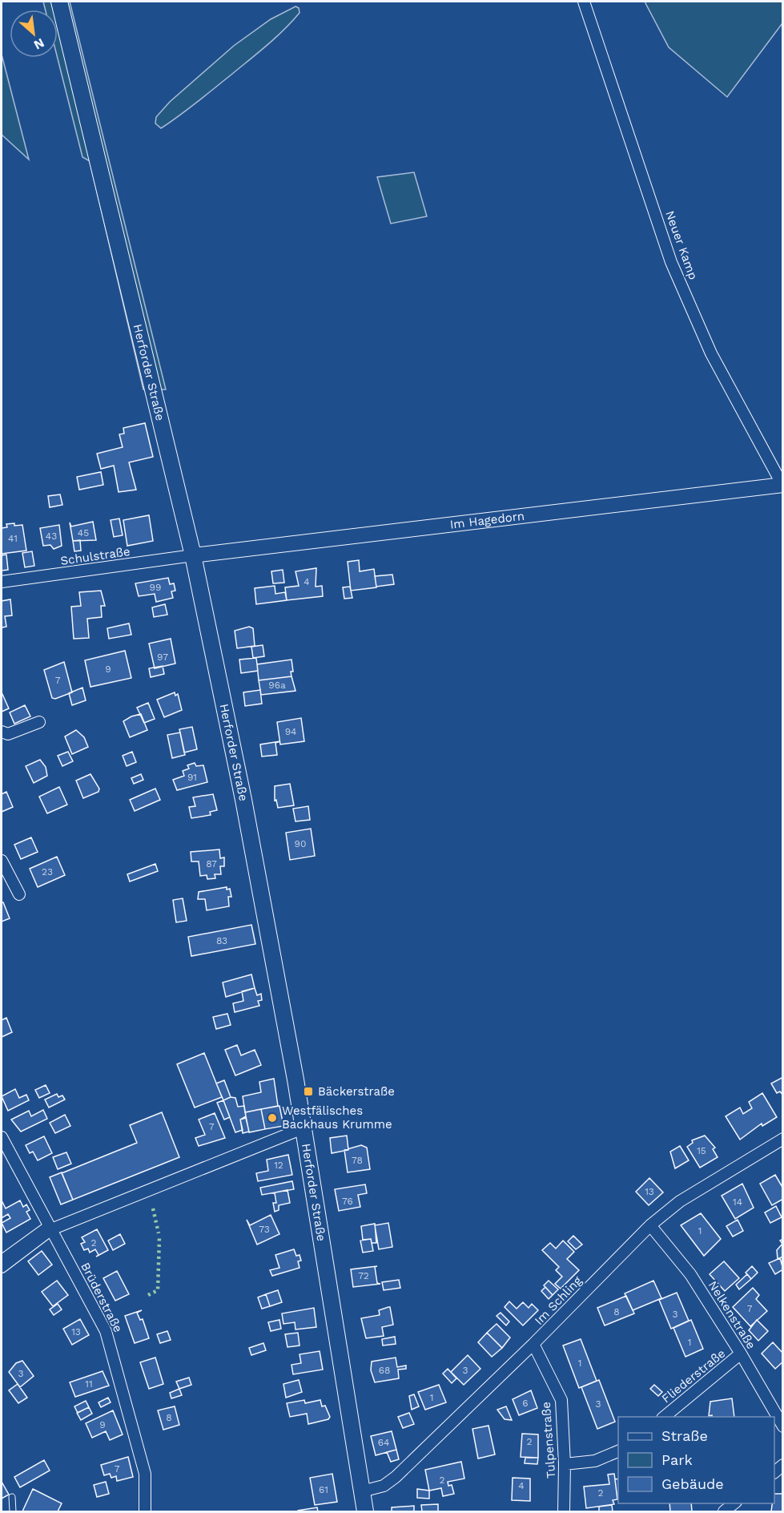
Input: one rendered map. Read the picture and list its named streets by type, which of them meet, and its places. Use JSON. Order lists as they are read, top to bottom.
{
  "streets": {
    "main road": ["Herforder Straße"],
    "street": [
      "Neuer Kamp",
      "Im Hagedorn",
      "Schulstraße",
      "Brüderstraße",
      "Im Schling",
      "Nelkenstraße",
      "Fliederstraße",
      "Tulpenstraße"
    ]
  },
  "crossings": [
    ["Neuer Kamp", "Im Hagedorn"],
    ["Herforder Straße", "Im Hagedorn"],
    ["Herforder Straße", "Schulstraße"],
    ["Herforder Straße", "Im Schling"],
    ["Im Hagedorn", "Schulstraße"],
    ["Im Schling", "Nelkenstraße"],
    ["Im Schling", "Tulpenstraße"],
    ["Nelkenstraße", "Fliederstraße"]
  ],
  "places": {
    "transit": ["Bäckerstraße"],
    "other": ["Westfälisches Backhaus Krumme"]
  },
  "house_numbers": [
    "45",
    "43",
    "41",
    "4",
    "99",
    "97",
    "9",
    "7",
    "96a",
    "94",
    "91",
    "90",
    "87",
    "23",
    "83",
    "7",
    "15",
    "78",
    "12",
    "13",
    "76",
    "14",
    "73",
    "1",
    "2",
    "72",
    "7",
    "8",
    "3",
    "13",
    "1",
    "1",
    "68",
    "3",
    "3",
    "11",
    "1",
    "6",
    "3",
    "8",
    "9",
    "2",
    "64",
    "7",
    "2",
    "4",
    "61",
    "2"
  ],
  "legend": ["Straße", "Park", "Gebäude"],
  "north": "bottom right"
}
